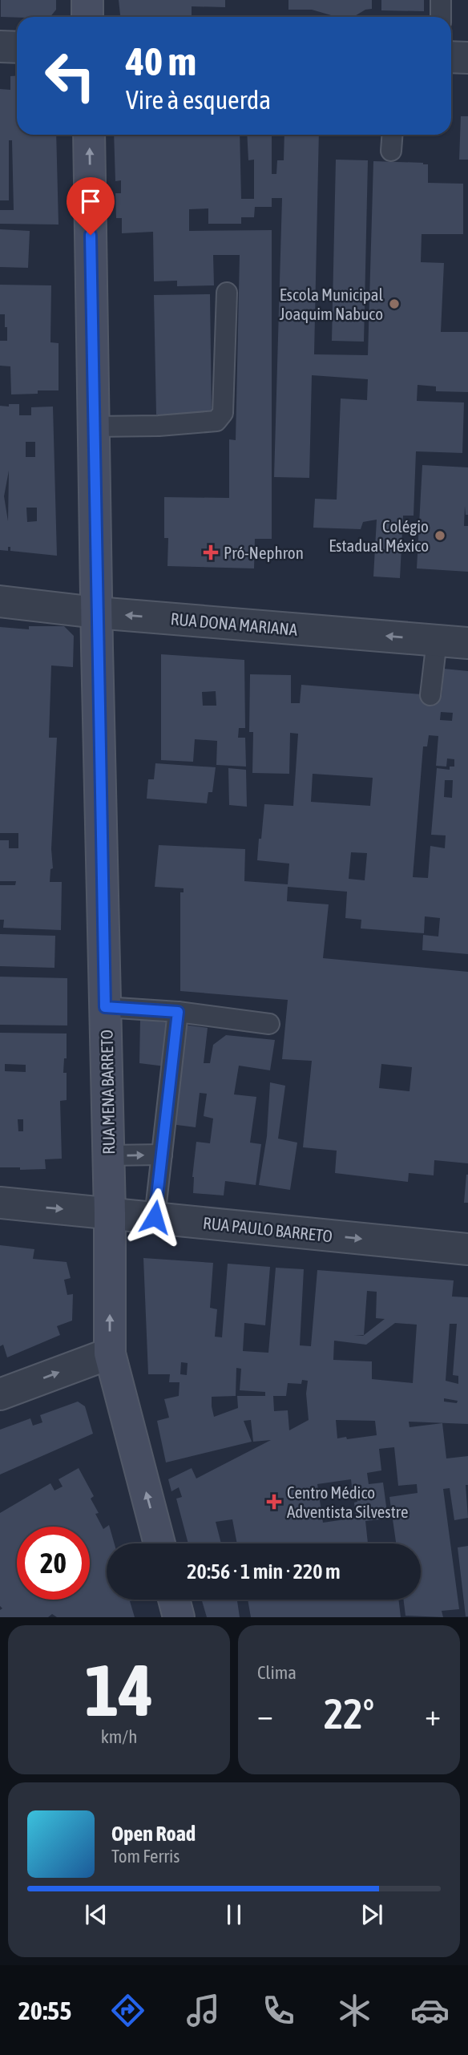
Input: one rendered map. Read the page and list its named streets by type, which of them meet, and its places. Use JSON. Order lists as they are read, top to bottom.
{
  "streets": {
    "street": ["RUA DONA MARIANA", "RUA MENA BARRETO", "RUA PAULO BARRETO"]
  },
  "crossings": [
    ["RUA DONA MARIANA", "RUA MENA BARRETO"],
    ["RUA MENA BARRETO", "RUA PAULO BARRETO"]
  ],
  "one_way": ["RUA DONA MARIANA", "RUA MENA BARRETO", "RUA PAULO BARRETO"],
  "places": {
    "other": ["Escola Municipal Joaquim Nabuco", "Colégio Estadual México"],
    "health": ["Pró-Nephron", "Centro Médico Adventista Silvestre"]
  },
  "page": {
    "turn": ["40 m", "Vire à esquerda"],
    "limit": "20",
    "trip": "20:56 · 1 min · 220 m",
    "tile": [
      ["14", "km/h"],
      "Clima"
    ],
    "heat": ["−", "22°", "+"],
    "song": ["Open Road", "Tom Ferris"],
    "tabs": "20:55"
  }
}
